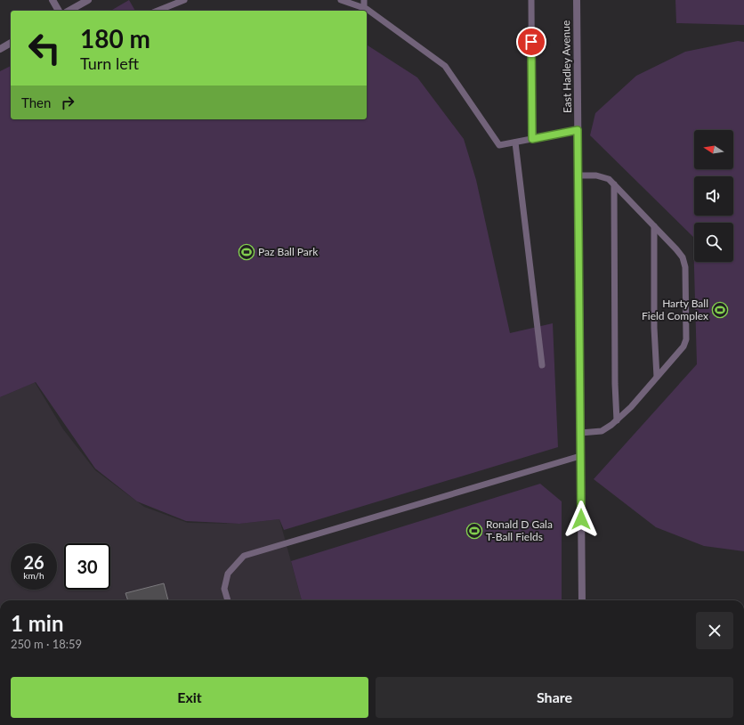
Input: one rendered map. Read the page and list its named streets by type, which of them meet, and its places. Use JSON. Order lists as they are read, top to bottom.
{
  "streets": {
    "street": ["East Hadley Avenue"]
  },
  "places": {
    "sports": ["Paz Ball Park", "Harty Ball Field Complex", "Ronald D Gala T-Ball Fields"]
  },
  "north": "left",
  "page": {
    "turn": ["180 m", "Turn left"],
    "then": "Then",
    "speed": "26 km/h",
    "limit": "30",
    "heading": ["1 min", "250 m · 18:59"],
    "buttons": ["Exit", "Share"]
  }
}
